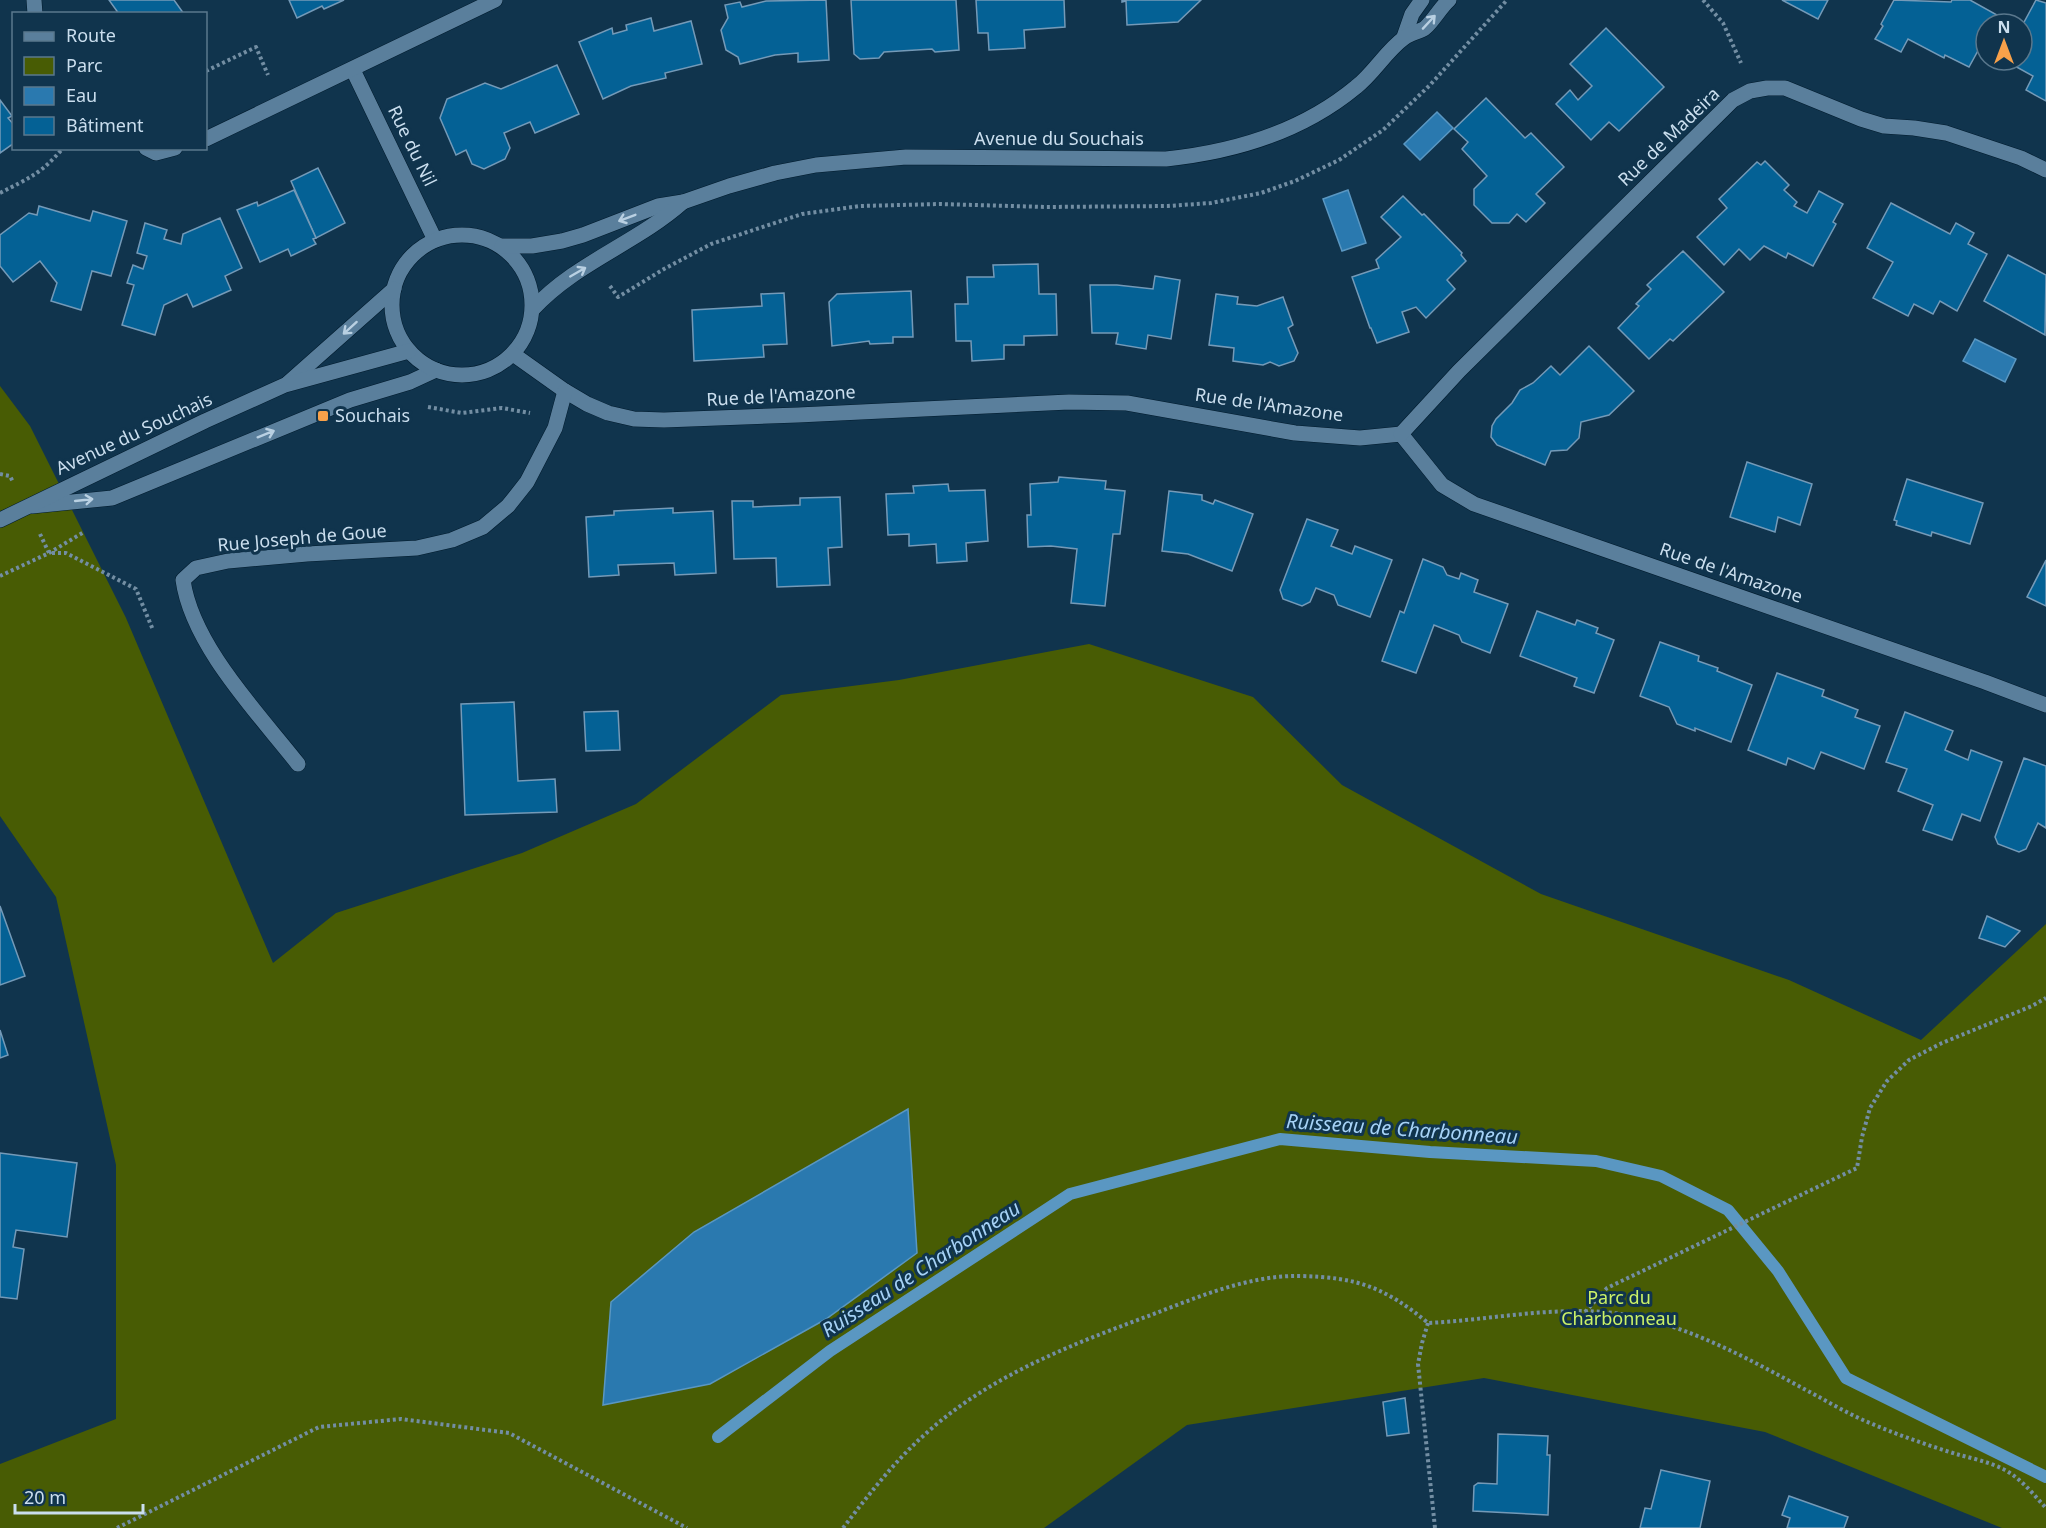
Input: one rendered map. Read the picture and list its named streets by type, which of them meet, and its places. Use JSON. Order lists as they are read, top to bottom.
{
  "streets": {
    "street": [
      "Rue de Madeira",
      "Avenue du Souchais",
      "Rue du Nil",
      "Rue de l'Amazone",
      "Rue Joseph de Goue"
    ]
  },
  "crossings": [
    ["Rue de Madeira", "Rue de l'Amazone"],
    ["Avenue du Souchais", "Rue du Nil"],
    ["Avenue du Souchais", "Rue de l'Amazone"],
    ["Rue du Nil", "Rue de l'Amazone"],
    ["Rue de l'Amazone", "Rue Joseph de Goue"]
  ],
  "water": ["Ruisseau de Charbonneau"],
  "parks": ["Parc du Charbonneau"],
  "places": {
    "transit": ["Souchais"]
  },
  "legend": [
    "Route",
    "Parc",
    "Eau",
    "Bâtiment"
  ],
  "scale_bar": "20 m",
  "north": "top"
}
